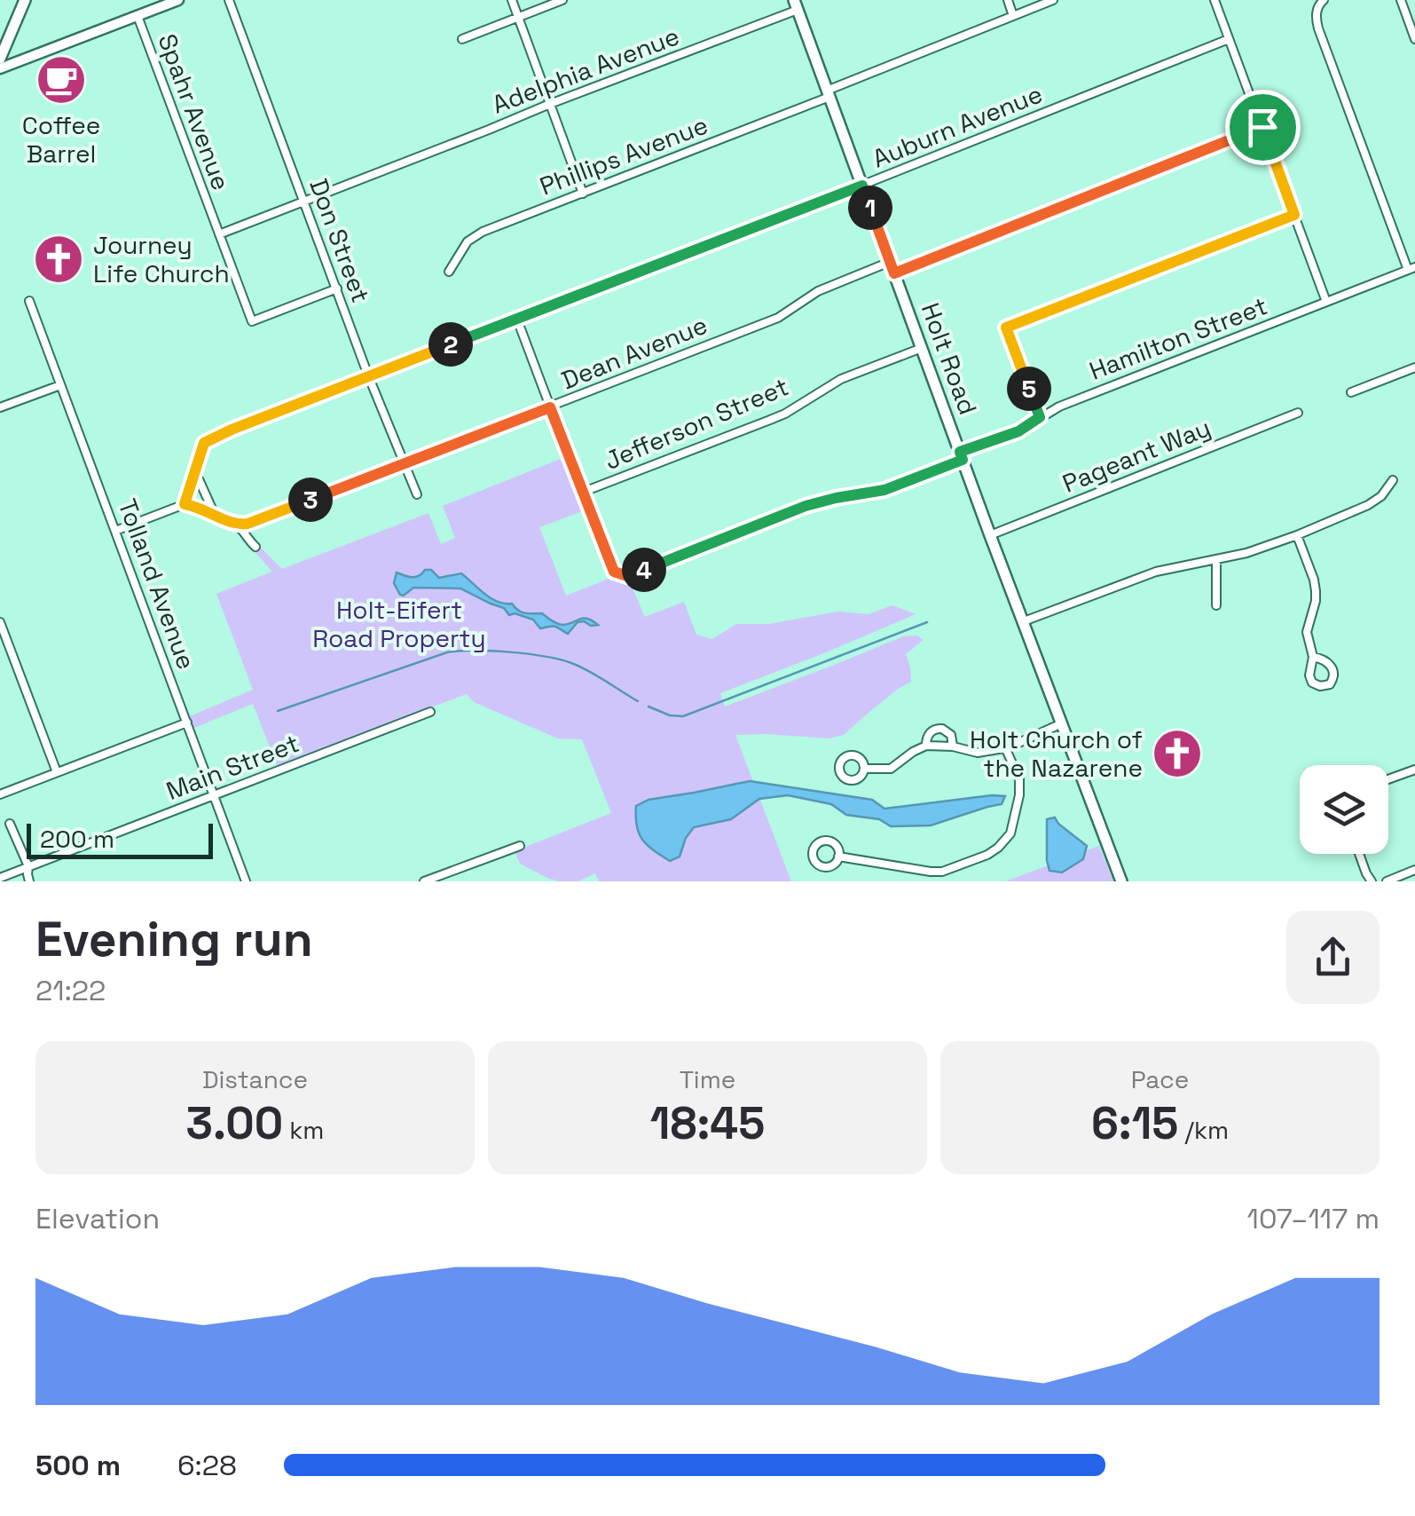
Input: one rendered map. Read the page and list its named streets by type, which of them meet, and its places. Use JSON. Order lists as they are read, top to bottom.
{
  "streets": {
    "main road": ["Holt Road"],
    "street": [
      "Adelphia Avenue",
      "Spahr Avenue",
      "Auburn Avenue",
      "Phillips Avenue",
      "Don Street",
      "Hamilton Street",
      "Dean Avenue",
      "Jefferson Street",
      "Pageant Way",
      "Tolland Avenue",
      "Main Street"
    ]
  },
  "crossings": [
    ["Adelphia Avenue", "Don Street"],
    ["Adelphia Avenue", "Holt Road"],
    ["Spahr Avenue", "Don Street"],
    ["Auburn Avenue", "Don Street"],
    ["Auburn Avenue", "Holt Road"],
    ["Phillips Avenue", "Holt Road"],
    ["Don Street", "Dean Avenue"],
    ["Hamilton Street", "Holt Road"],
    ["Hamilton Street", "Jefferson Street"],
    ["Dean Avenue", "Holt Road"],
    ["Holt Road", "Jefferson Street"],
    ["Holt Road", "Pageant Way"],
    ["Tolland Avenue", "Main Street"]
  ],
  "parks": ["Holt-Eifert Road Property"],
  "places": {
    "cafe": ["Coffee Barrel"],
    "church": ["Journey Life Church", "Holt Church of the Nazarene"]
  },
  "scale_bar": "200 m",
  "page": {
    "pins": [
      "1",
      "2",
      "5",
      "3",
      "4"
    ],
    "scale": "200 m",
    "heading": ["Evening run", "21:22"],
    "stats": [
      ["Distance", "3.00 km"],
      ["Time", "18:45"],
      ["Pace", "6:15 /km"]
    ],
    "chart": ["Elevation", "107–117 m"],
    "list": [
      {
        "name": "500 m",
        "note": "6:28"
      }
    ]
  }
}
